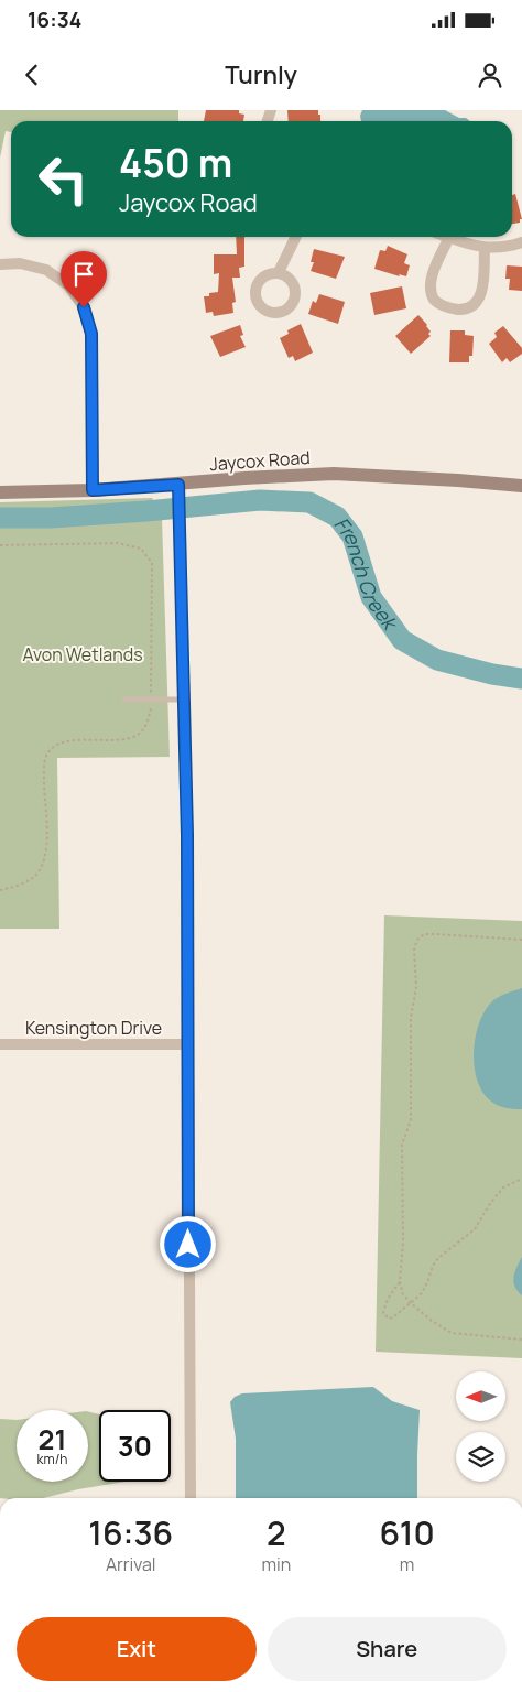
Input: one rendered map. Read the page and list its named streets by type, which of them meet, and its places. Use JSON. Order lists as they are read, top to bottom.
{
  "streets": {
    "street": ["Jaycox Road", "Kensington Drive"]
  },
  "water": ["French Creek"],
  "parks": ["Avon Wetlands"],
  "north": "left",
  "page": {
    "status": "16:34",
    "header": "Turnly",
    "turn": ["450 m", "Jaycox Road"],
    "speed": "21 km/h",
    "limit": "30",
    "eta": [
      "16:36",
      "Arrival",
      "2",
      "min",
      "610",
      "m"
    ],
    "buttons": ["Exit", "Share"]
  }
}
